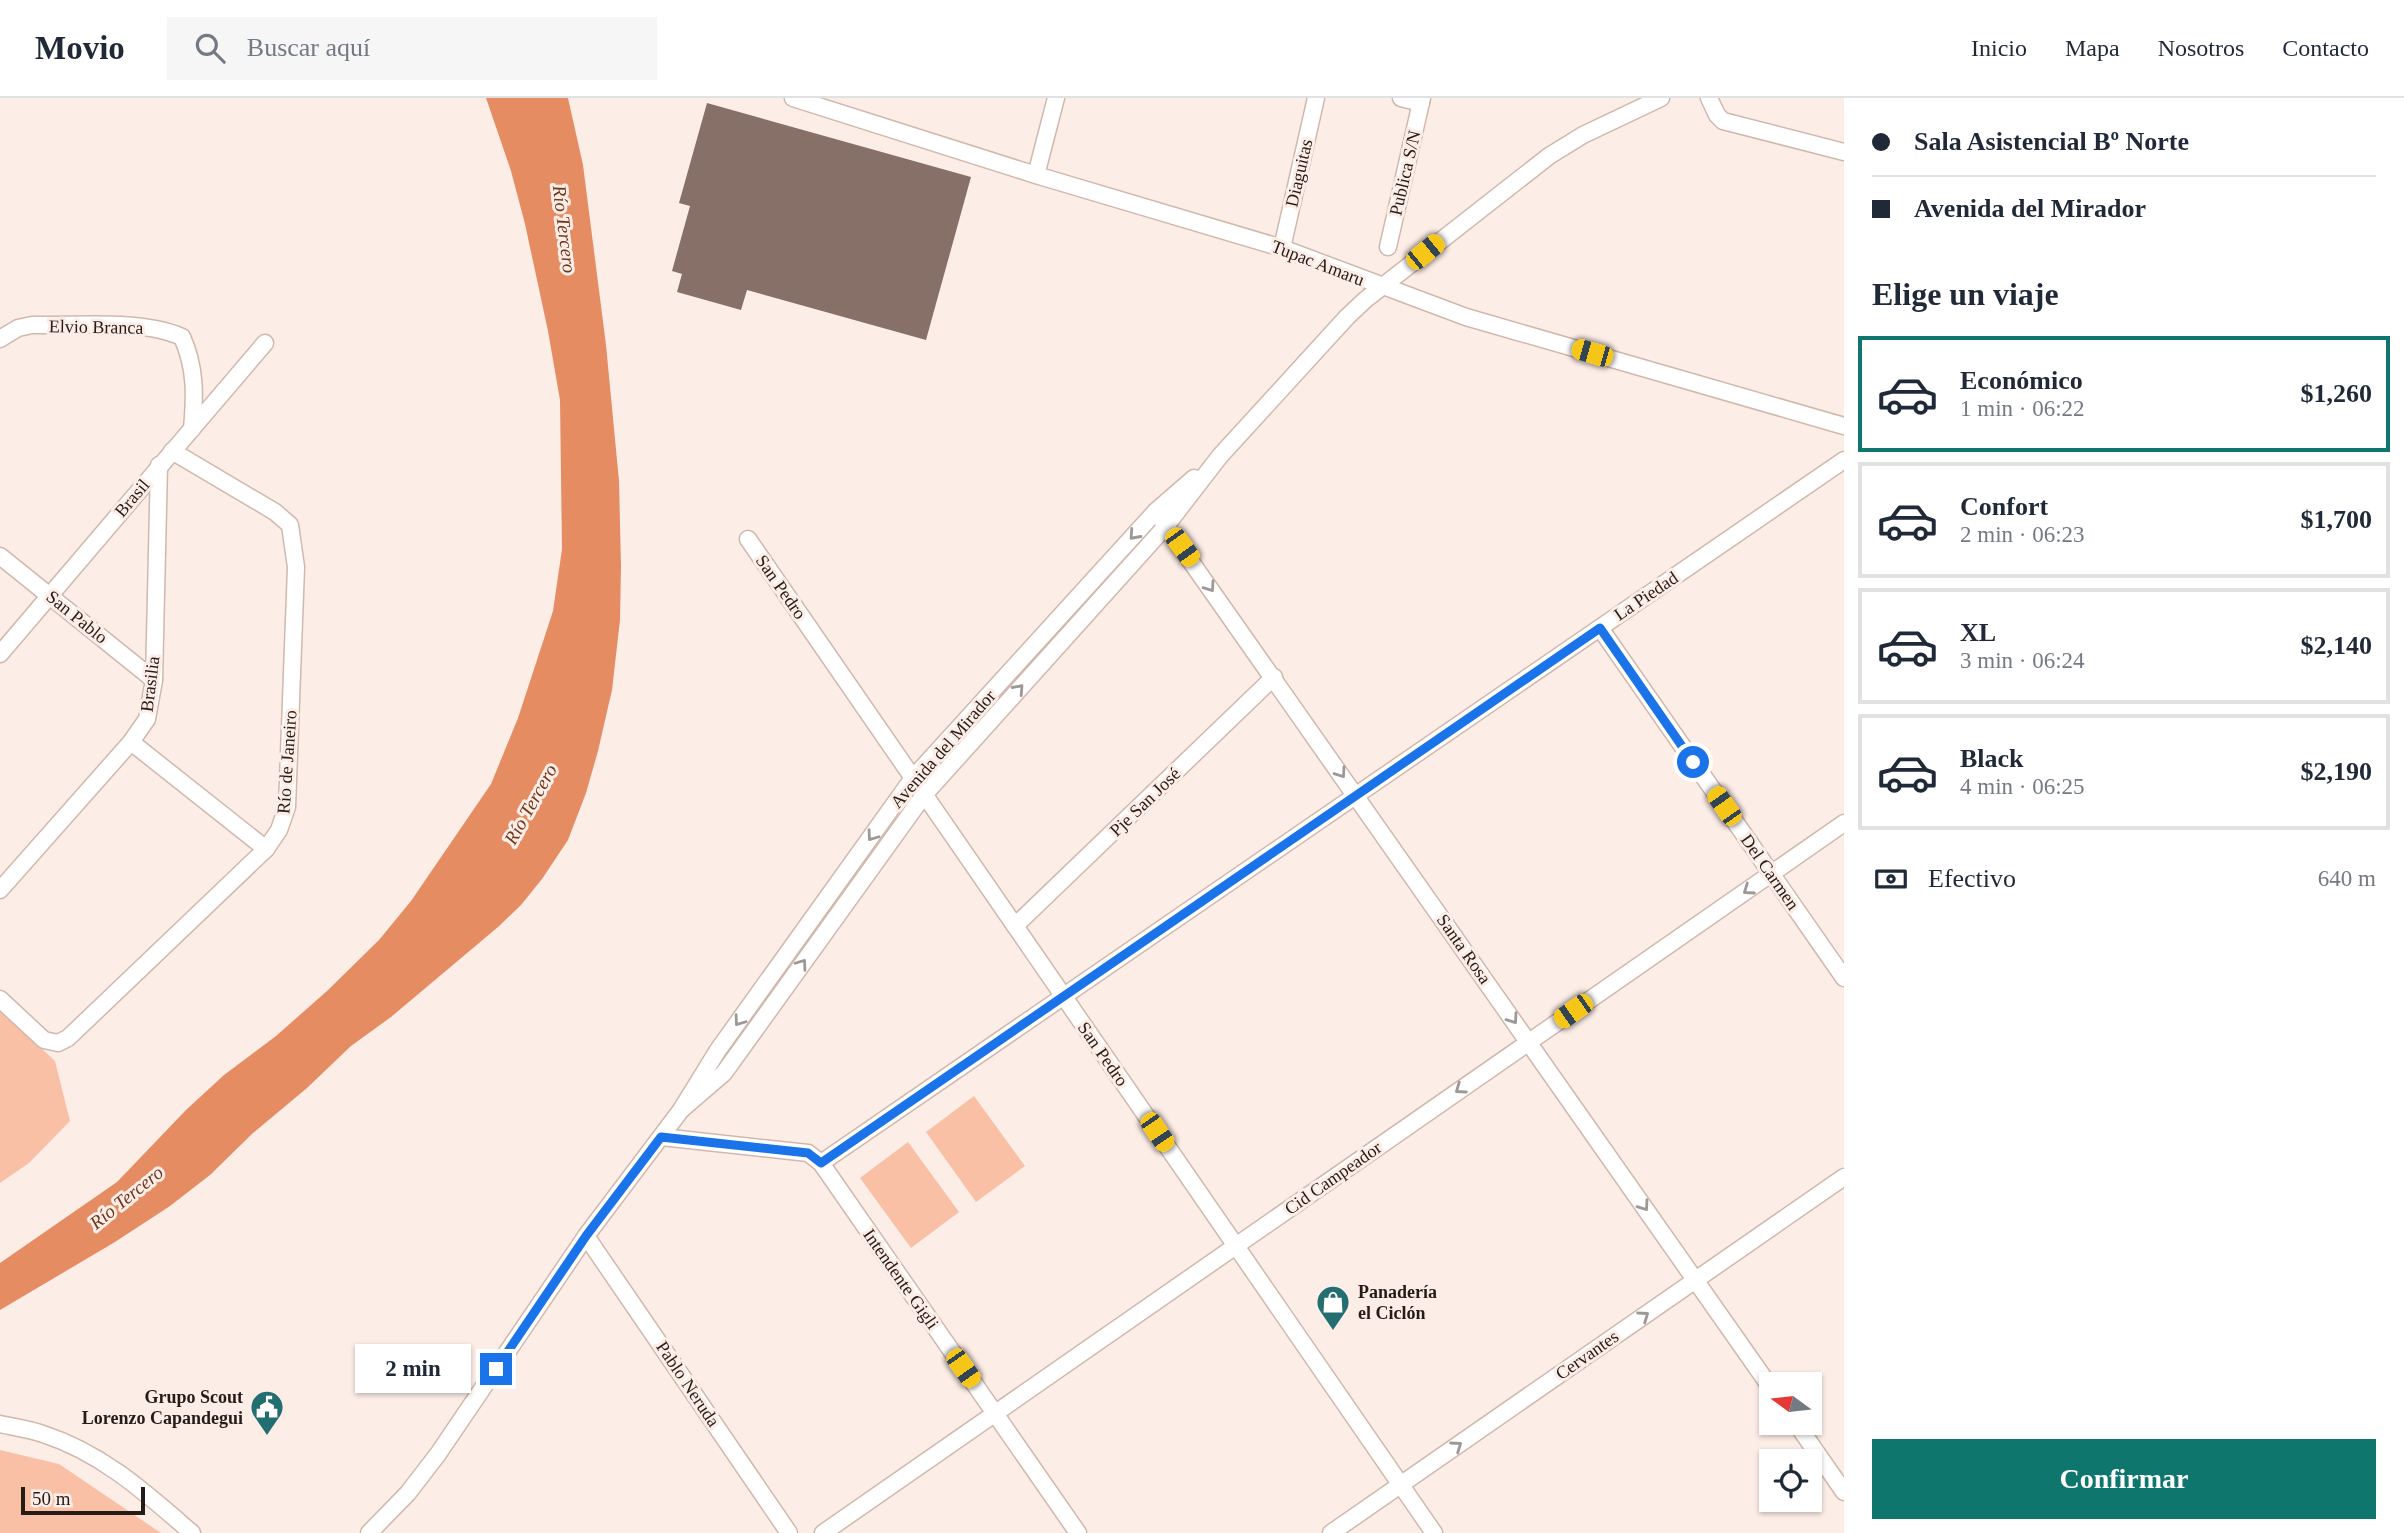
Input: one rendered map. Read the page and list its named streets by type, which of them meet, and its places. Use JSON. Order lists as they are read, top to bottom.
{
  "streets": {
    "street": [
      "Diaguitas",
      "Publica S/N",
      "Tupac Amaru",
      "Elvio Branca",
      "Brasil",
      "San Pedro",
      "La Piedad",
      "San Pablo",
      "Brasilia",
      "Avenida del Mirador",
      "Río de Janeiro",
      "Pje San José",
      "Del Carmen",
      "Santa Rosa",
      "Cid Campeador",
      "Intendente Gigli",
      "Cervantes",
      "Pablo Neruda"
    ]
  },
  "crossings": [
    ["Diaguitas", "Tupac Amaru"],
    ["Tupac Amaru", "Avenida del Mirador"],
    ["Elvio Branca", "Brasil"],
    ["Brasil", "San Pablo"],
    ["Brasil", "Brasilia"],
    ["Brasil", "Río de Janeiro"],
    ["San Pedro", "La Piedad"],
    ["San Pedro", "Avenida del Mirador"],
    ["San Pedro", "Pje San José"],
    ["San Pedro", "Cid Campeador"],
    ["San Pedro", "Cervantes"],
    ["La Piedad", "Del Carmen"],
    ["La Piedad", "Santa Rosa"],
    ["La Piedad", "Intendente Gigli"],
    ["San Pablo", "Brasilia"],
    ["Avenida del Mirador", "Santa Rosa"],
    ["Avenida del Mirador", "Pablo Neruda"],
    ["Pje San José", "Santa Rosa"],
    ["Del Carmen", "Cid Campeador"],
    ["Santa Rosa", "Cid Campeador"],
    ["Santa Rosa", "Cervantes"],
    ["Cid Campeador", "Intendente Gigli"]
  ],
  "one_way": ["Santa Rosa", "Cid Campeador", "Cervantes"],
  "water": ["Río Tercero"],
  "places": {
    "shop": ["Panadería el Ciclón"],
    "public building": ["Grupo Scout Lorenzo Capandegui"]
  },
  "scale_bar": "50 m",
  "north": "left",
  "page": {
    "header": "Movio",
    "search": "Buscar aquí",
    "nav": [
      "Inicio",
      "Mapa",
      "Nosotros",
      "Contacto"
    ],
    "banner": ["Sala Asistencial Bº Norte", "Avenida del Mirador"],
    "heading": "Elige un viaje",
    "list": [
      {
        "name": "Económico",
        "note": "1 min · 06:22",
        "value": "$1,260"
      },
      {
        "name": "Confort",
        "note": "2 min · 06:23",
        "value": "$1,700"
      },
      {
        "name": "XL",
        "note": "3 min · 06:24",
        "value": "$2,140"
      },
      {
        "name": "Black",
        "note": "4 min · 06:25",
        "value": "$2,190"
      }
    ],
    "pay": ["Efectivo", "640 m"],
    "bubble": "2 min",
    "buttons": "Confirmar",
    "scale": "50 m"
  }
}
